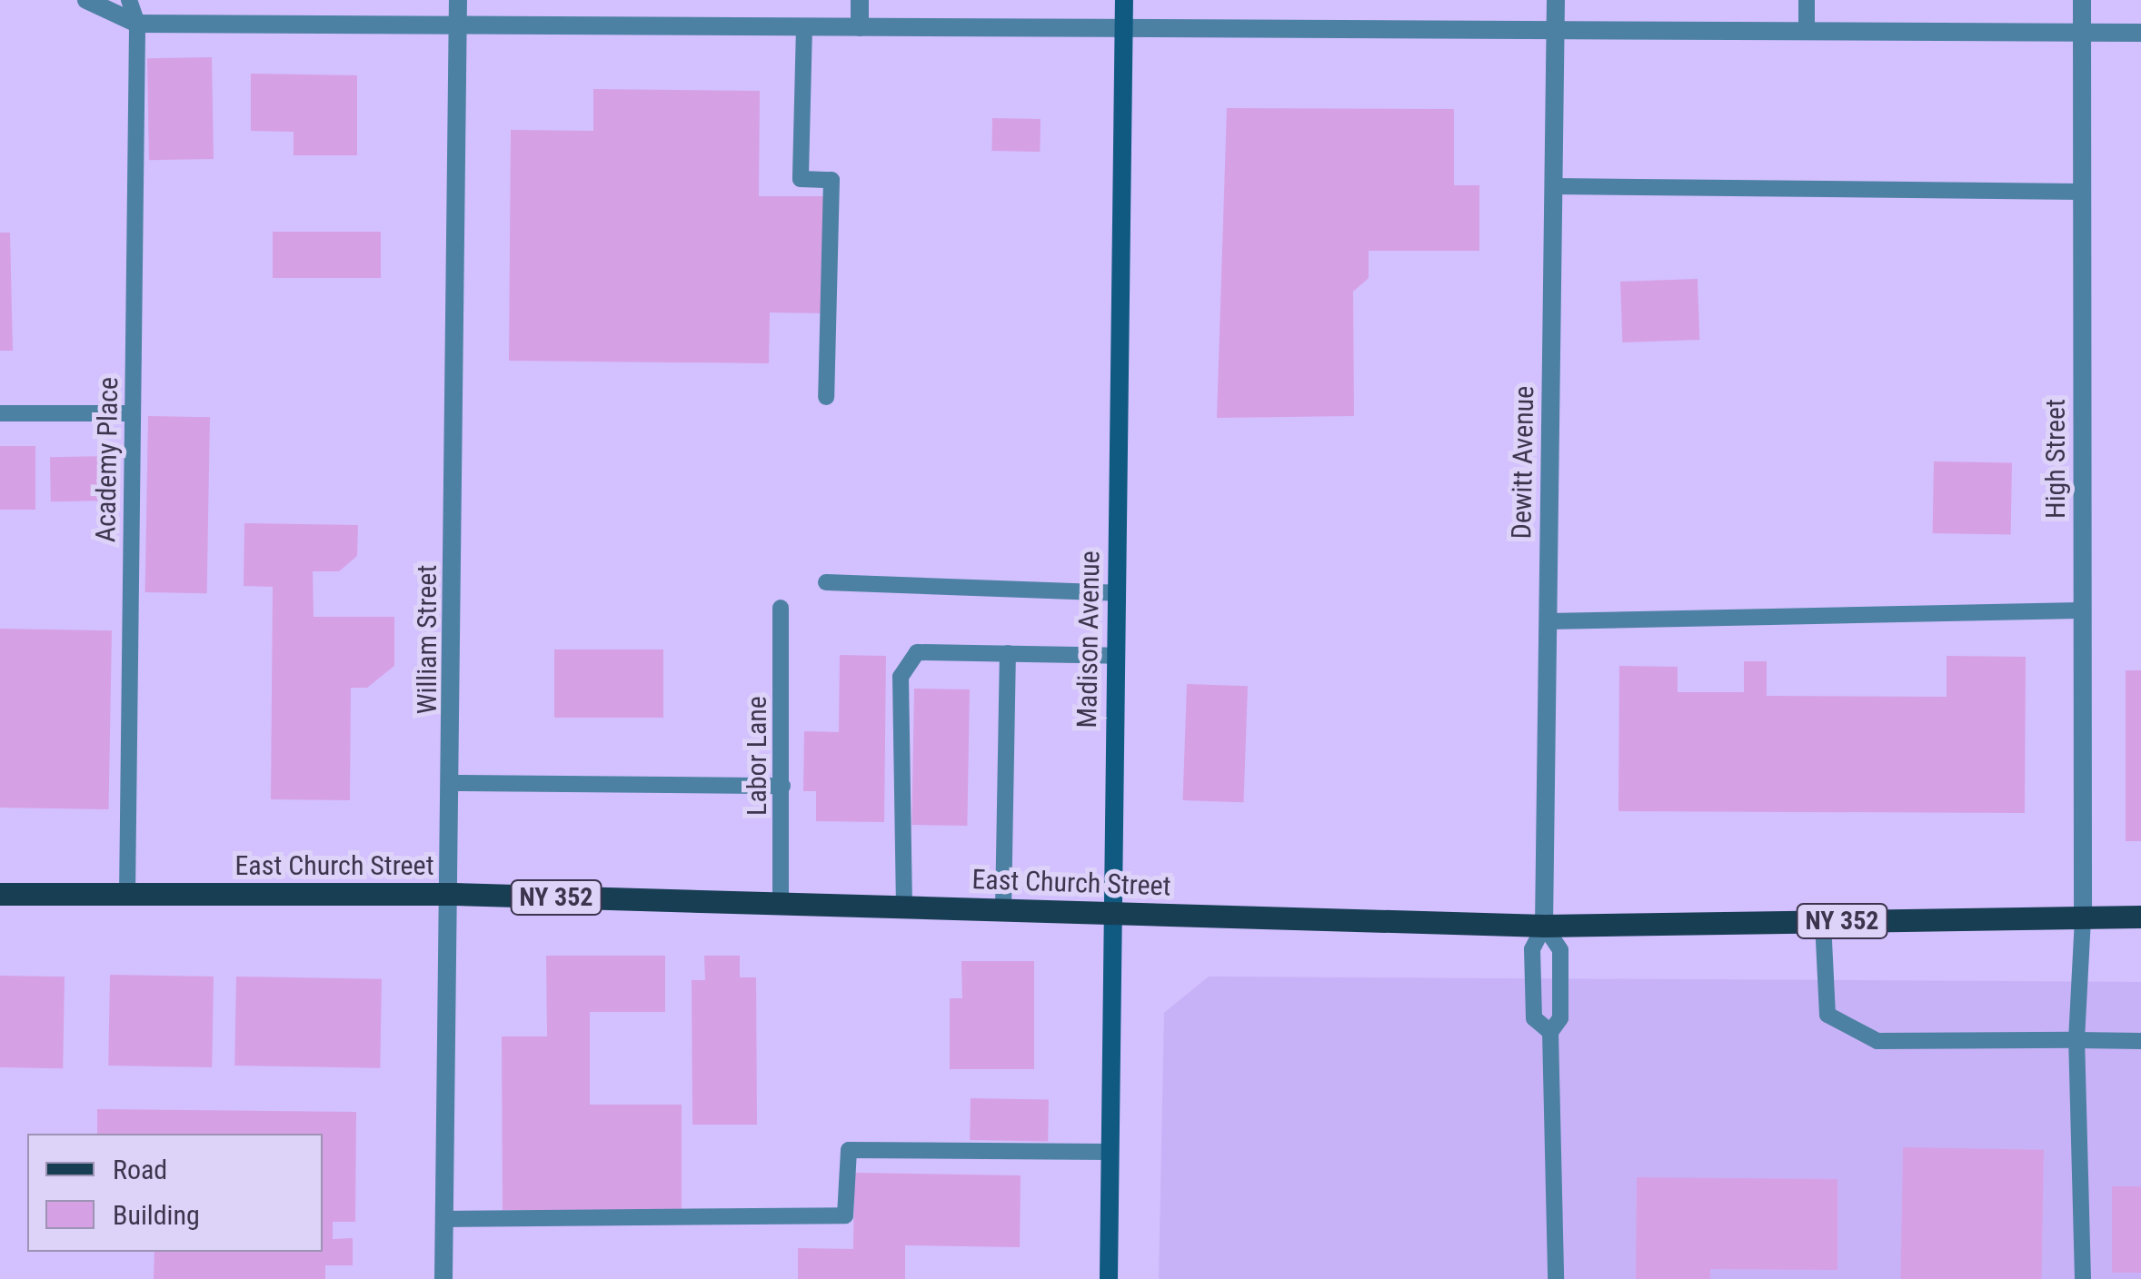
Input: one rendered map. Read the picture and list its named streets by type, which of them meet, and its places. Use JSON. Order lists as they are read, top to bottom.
{
  "streets": {
    "main road": ["Madison Avenue", "East Church Street", "NY 352"],
    "street": ["High Street", "Dewitt Avenue", "William Street"],
    "lane": ["Academy Place", "Labor Lane"]
  },
  "crossings": [
    ["High Street", "East Church Street"],
    ["Academy Place", "East Church Street"],
    ["Dewitt Avenue", "East Church Street"],
    ["William Street", "East Church Street"],
    ["Madison Avenue", "East Church Street"],
    ["Labor Lane", "East Church Street"]
  ],
  "legend": ["Road", "Building"]
}
